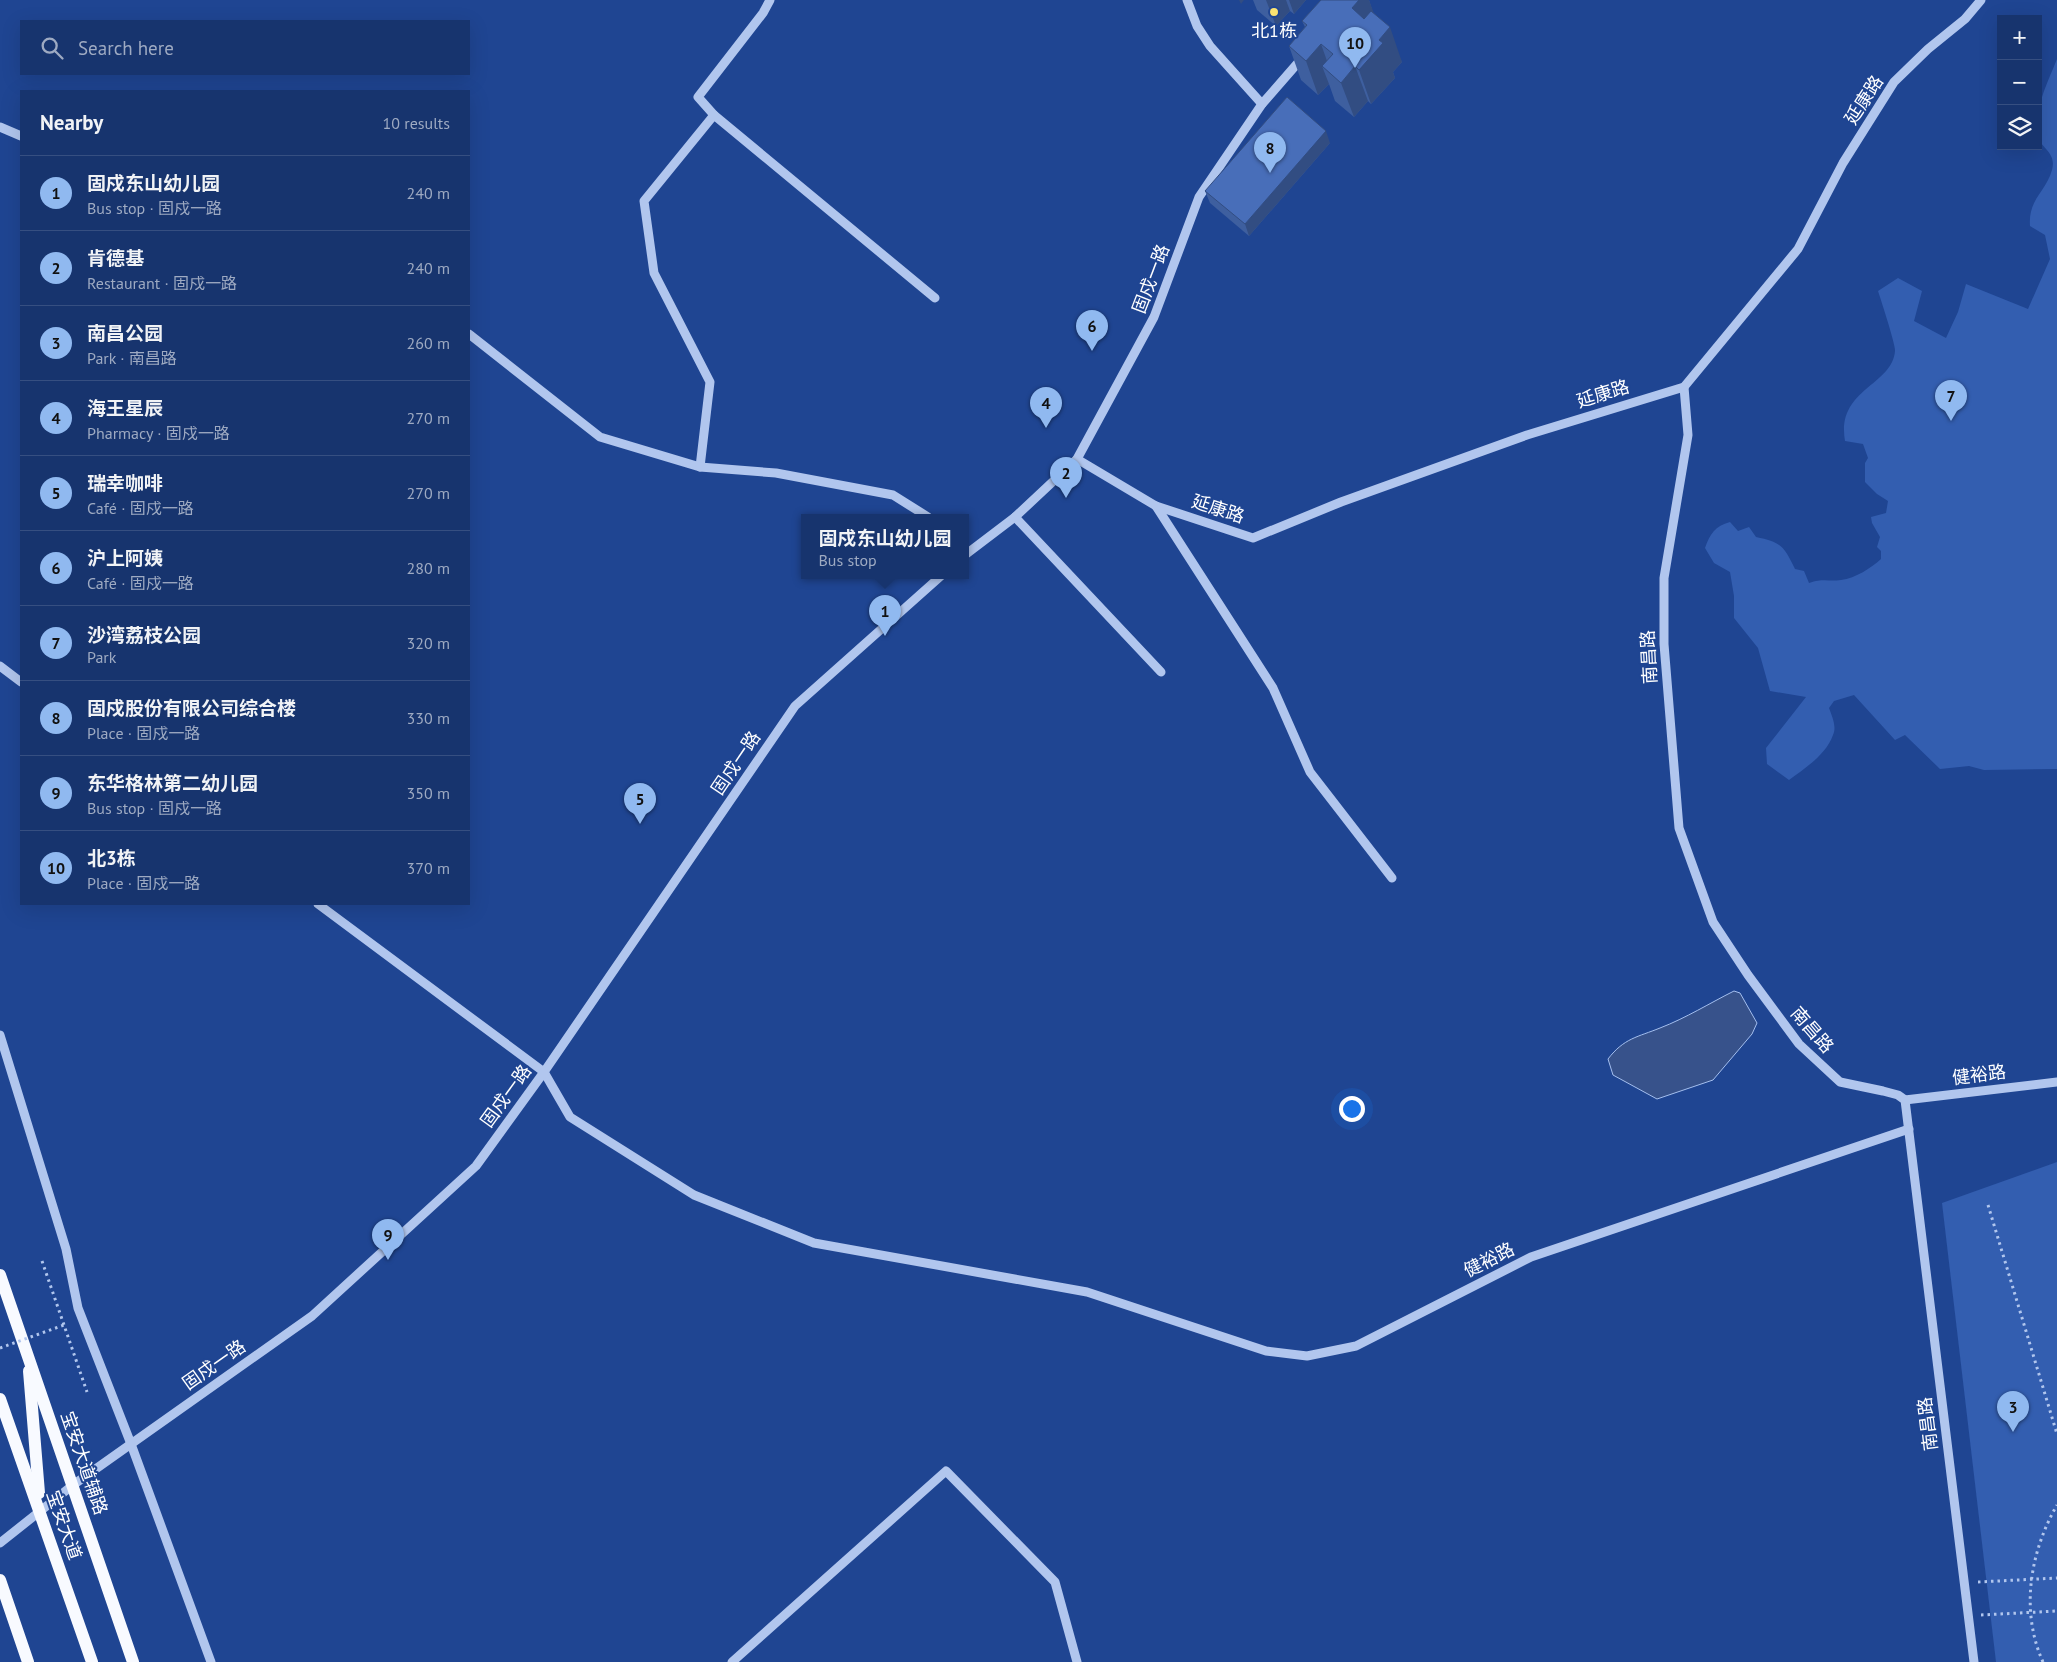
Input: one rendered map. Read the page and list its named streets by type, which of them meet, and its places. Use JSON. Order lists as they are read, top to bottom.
{
  "streets": {
    "main road": ["宝安大道辅路", "宝安大道"],
    "street": [
      "延康路",
      "固戍一路",
      "南昌路",
      "健裕路"
    ]
  },
  "crossings": [
    ["延康路", "固戍一路"],
    ["延康路", "南昌路"],
    ["固戍一路", "健裕路"],
    ["固戍一路", "宝安大道辅路"],
    ["固戍一路", "宝安大道"],
    ["南昌路", "健裕路"]
  ],
  "places": ["北1栋"],
  "page": {
    "map_buttons": ["+", "−"],
    "search": "Search here",
    "pins": [
      "10",
      "8",
      "6",
      "7",
      "4",
      "2",
      "1",
      "5",
      "9",
      "3"
    ],
    "heading": ["Nearby", "10 results"],
    "list": [
      {
        "mark": "1",
        "name": "固戍东山幼儿园",
        "note": "Bus stop · 固戍一路",
        "value": "240 m"
      },
      {
        "mark": "2",
        "name": "肯德基",
        "note": "Restaurant · 固戍一路",
        "value": "240 m"
      },
      {
        "mark": "3",
        "name": "南昌公园",
        "note": "Park · 南昌路",
        "value": "260 m"
      },
      {
        "mark": "4",
        "name": "海王星辰",
        "note": "Pharmacy · 固戍一路",
        "value": "270 m"
      },
      {
        "mark": "5",
        "name": "瑞幸咖啡",
        "note": "Café · 固戍一路",
        "value": "270 m"
      },
      {
        "mark": "6",
        "name": "沪上阿姨",
        "note": "Café · 固戍一路",
        "value": "280 m"
      },
      {
        "mark": "7",
        "name": "沙湾荔枝公园",
        "note": "Park",
        "value": "320 m"
      },
      {
        "mark": "8",
        "name": "固戍股份有限公司综合楼",
        "note": "Place · 固戍一路",
        "value": "330 m"
      },
      {
        "mark": "9",
        "name": "东华格林第二幼儿园",
        "note": "Bus stop · 固戍一路",
        "value": "350 m"
      },
      {
        "mark": "10",
        "name": "北3栋",
        "note": "Place · 固戍一路",
        "value": "370 m"
      }
    ],
    "popup": ["固戍东山幼儿园", "Bus stop"]
  }
}
